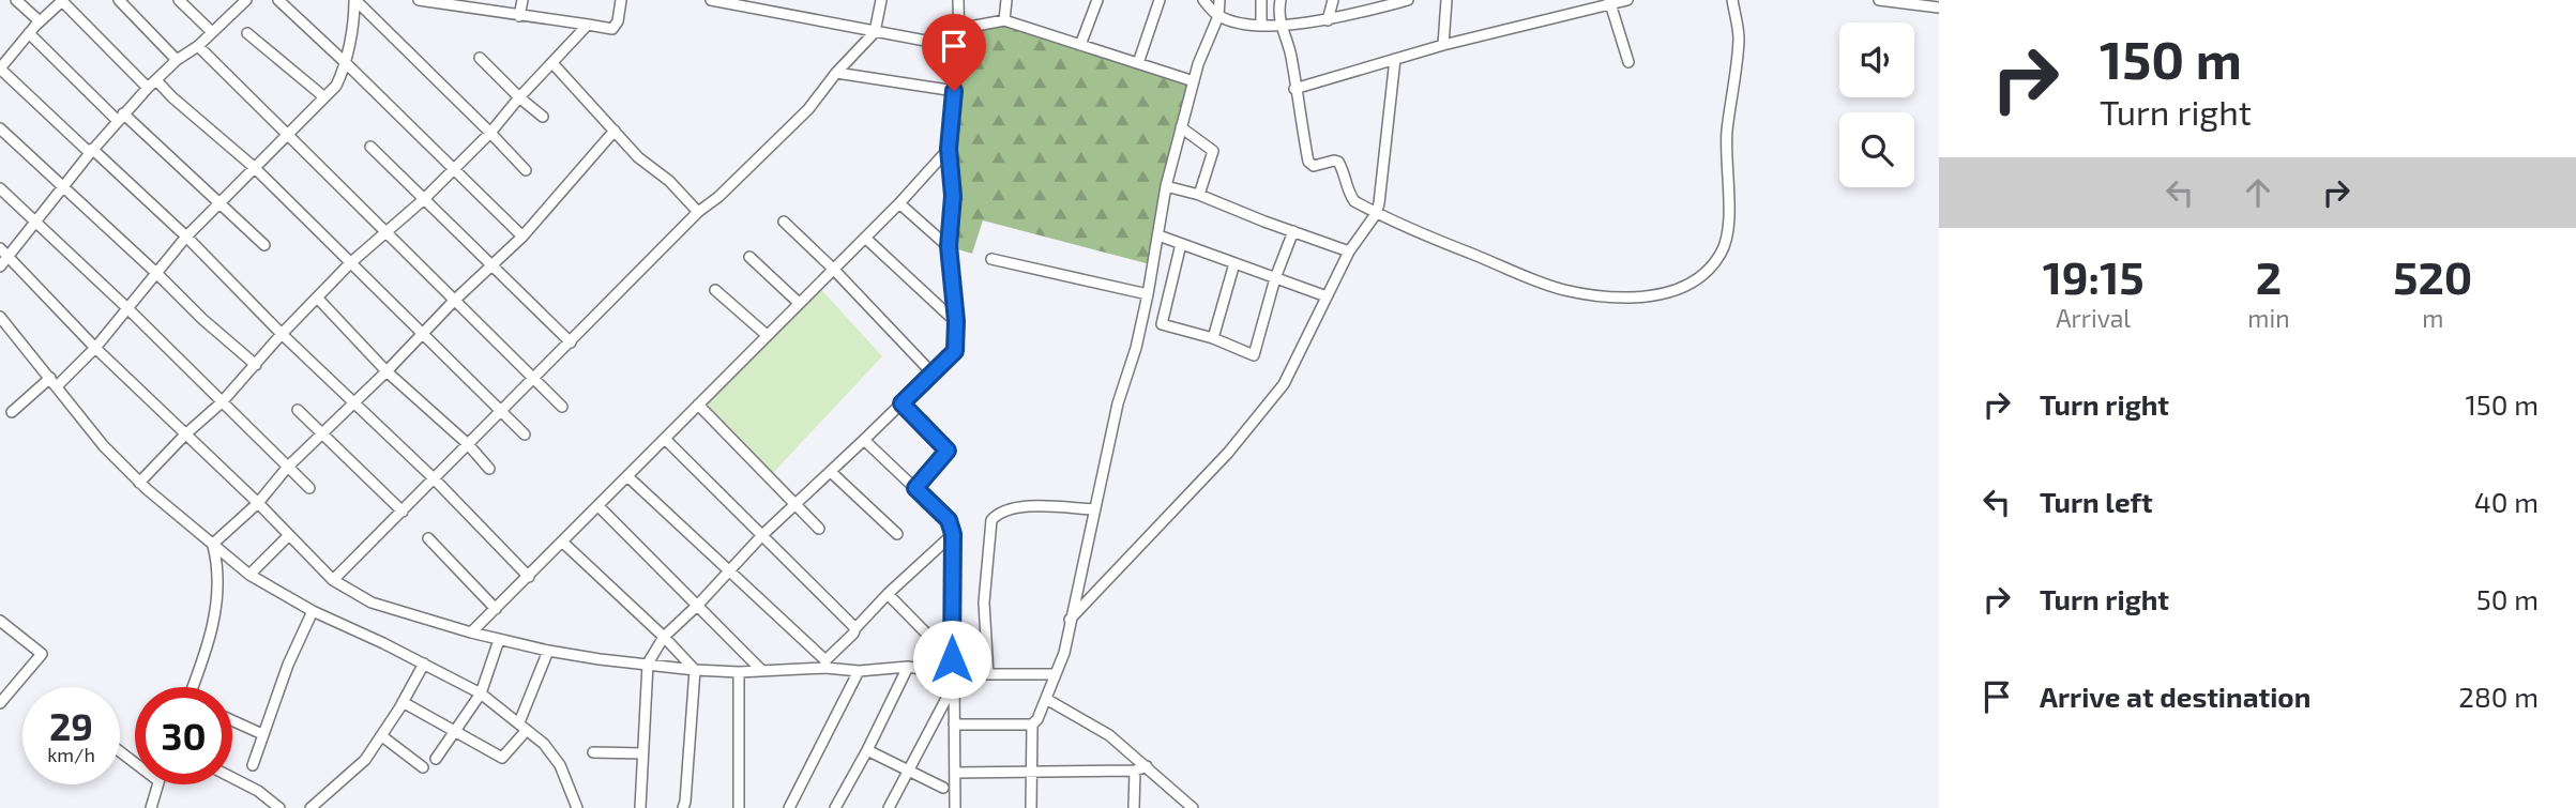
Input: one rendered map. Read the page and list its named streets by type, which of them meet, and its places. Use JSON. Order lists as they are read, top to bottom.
{
  "page": {
    "turn": ["150 m", "Turn right"],
    "eta": [
      "19:15",
      "Arrival",
      "2",
      "min",
      "520",
      "m"
    ],
    "list": [
      {
        "name": "Turn right",
        "value": "150 m"
      },
      {
        "name": "Turn left",
        "value": "40 m"
      },
      {
        "name": "Turn right",
        "value": "50 m"
      },
      {
        "name": "Arrive at destination",
        "value": "280 m"
      }
    ],
    "speed": "29 km/h",
    "limit": "30"
  }
}
